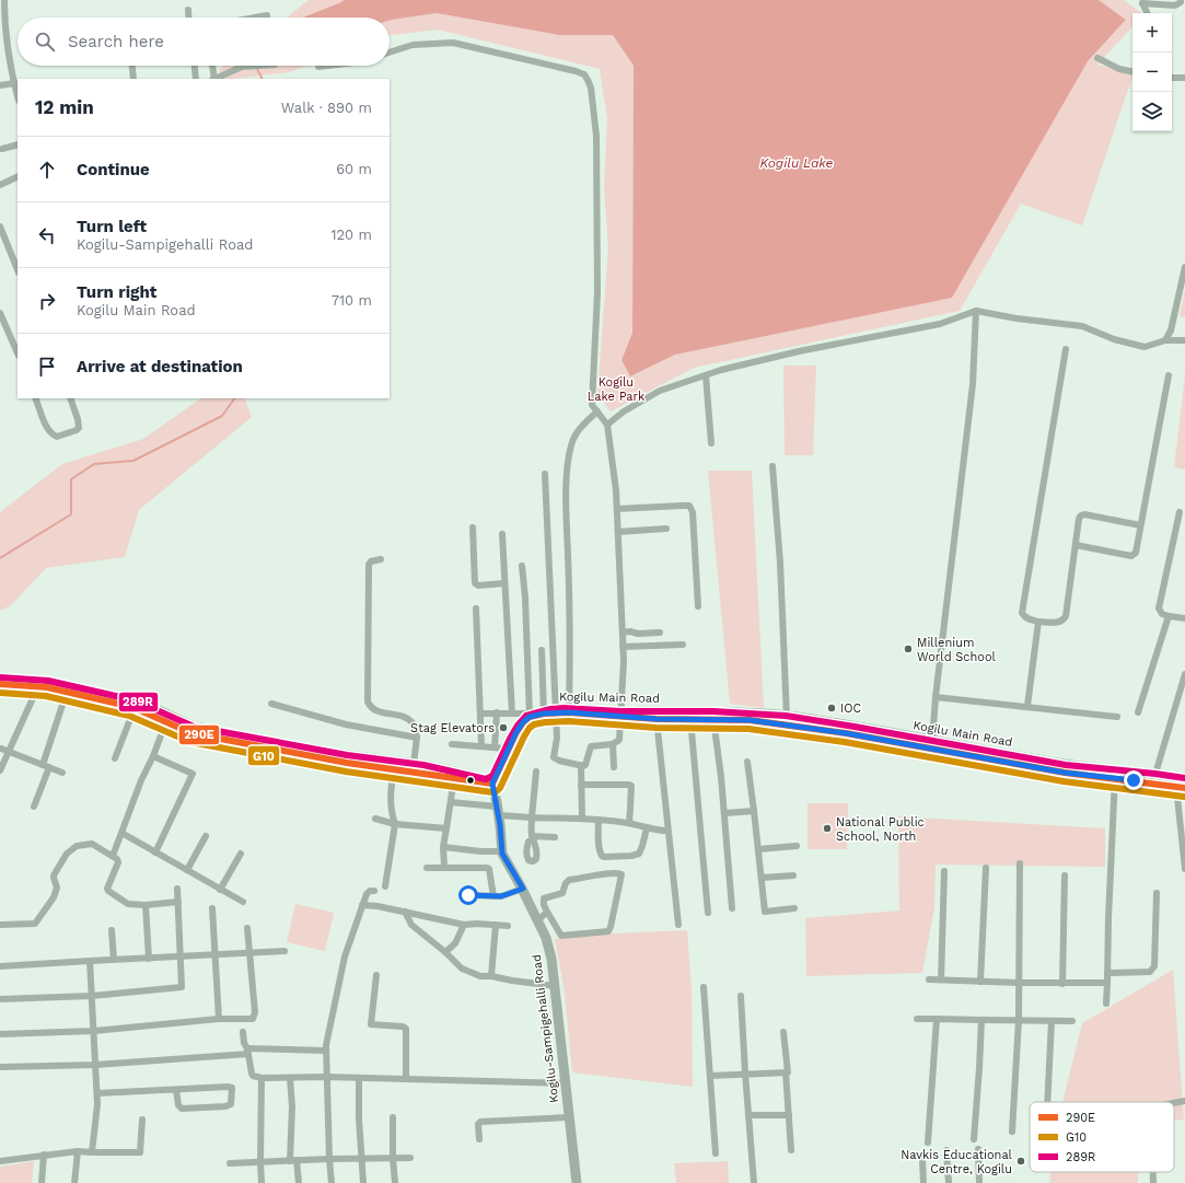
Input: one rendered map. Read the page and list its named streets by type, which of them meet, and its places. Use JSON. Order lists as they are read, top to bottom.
{
  "streets": {
    "main road": ["Kogilu Main Road", "Kogilu-Sampigehalli Road"]
  },
  "water": ["Kogilu Lake"],
  "parks": ["Kogilu Lake Park"],
  "places": [
    "Millenium World School",
    "IOC",
    "Stag Elevators",
    "National Public School, North",
    "Navkis Educational Centre, Kogilu"
  ],
  "lines": ["transit line 289R", "transit line 290E", "transit line G10"],
  "legend": ["290E", "G10", "289R"],
  "page": {
    "map_buttons": ["+", "−"],
    "search": "Search here",
    "heading": ["12 min", "Walk · 890 m"],
    "list": [
      ["Continue", "60 m"],
      ["Turn left", "Kogilu-Sampigehalli Road", "120 m"],
      ["Turn right", "Kogilu Main Road", "710 m"],
      "Arrive at destination"
    ]
  }
}
